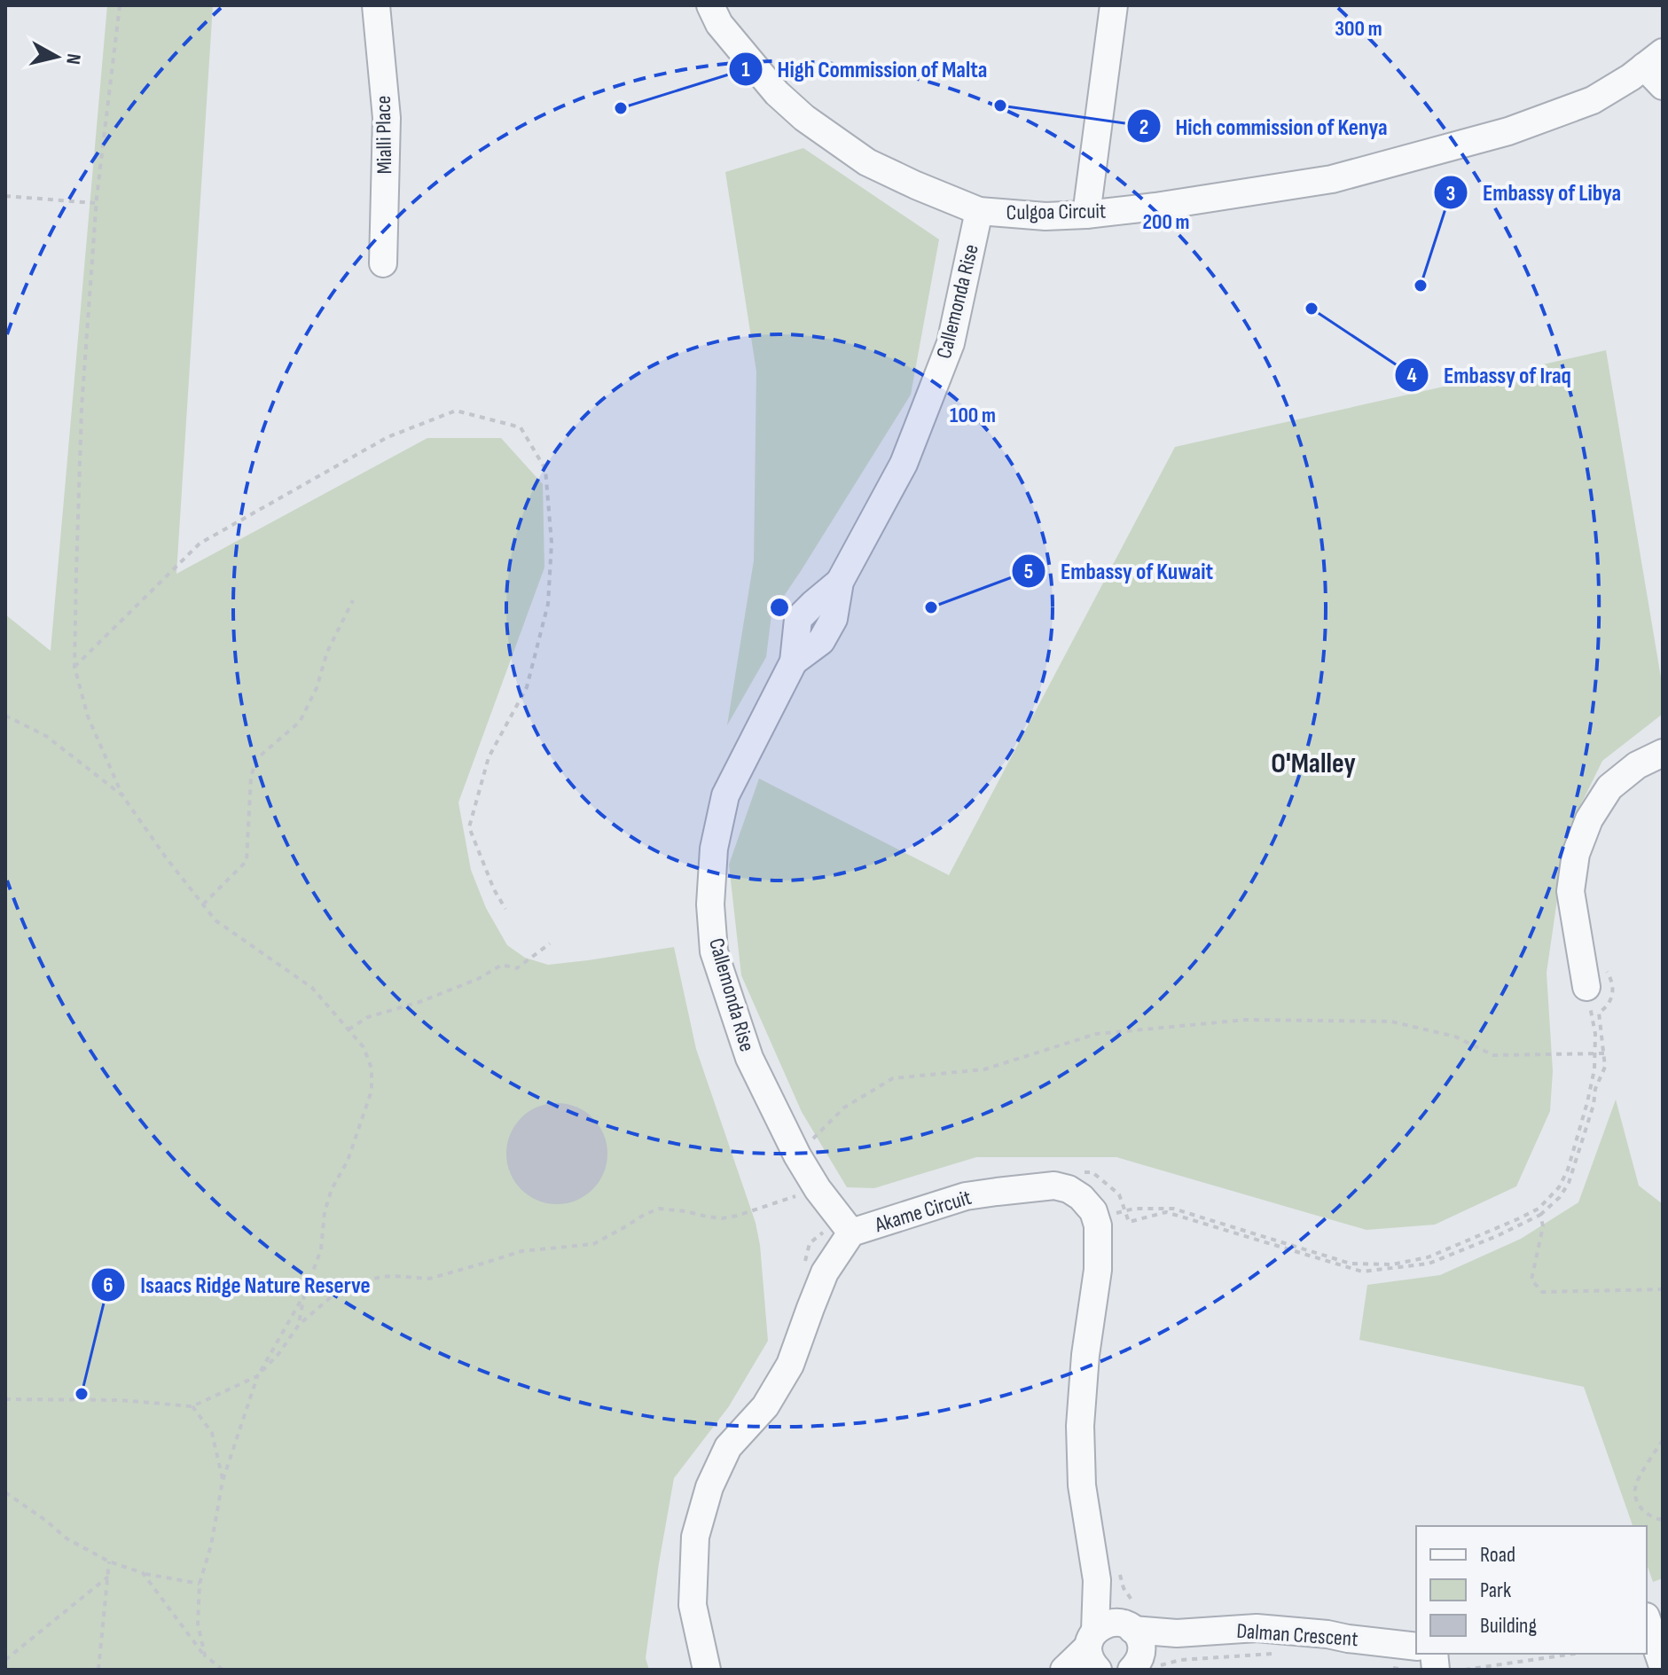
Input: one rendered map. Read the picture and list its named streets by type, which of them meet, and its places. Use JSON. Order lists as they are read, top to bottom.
{
  "streets": {
    "street": [
      "Mialli Place",
      "Culgoa Circuit",
      "Callemonda Rise",
      "Akame Circuit",
      "Dalman Crescent"
    ]
  },
  "crossings": [
    ["Culgoa Circuit", "Callemonda Rise"],
    ["Callemonda Rise", "Akame Circuit"]
  ],
  "districts": ["O'Malley"],
  "places": [
    "Hich commission of Kenya",
    "High Commission of Malta",
    "Embassy of Libya",
    "Embassy of Iraq",
    "Embassy of Kuwait",
    "Isaacs Ridge Nature Reserve"
  ],
  "legend": ["Road", "Park", "Building"],
  "north": "right",
  "rings": ["300 m", "200 m", "100 m"]
}
